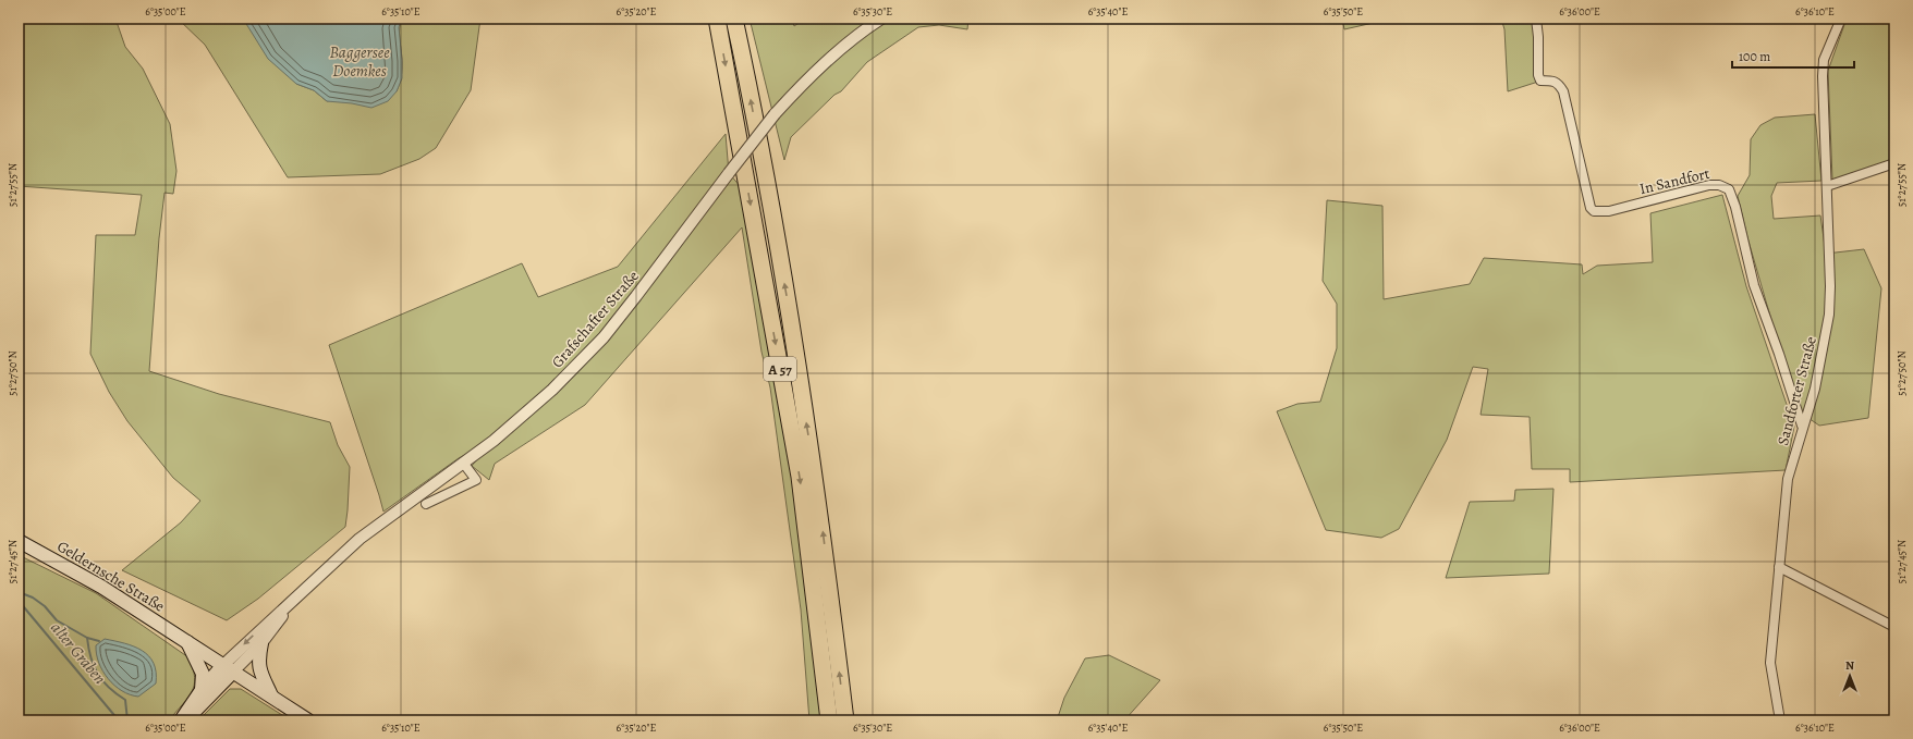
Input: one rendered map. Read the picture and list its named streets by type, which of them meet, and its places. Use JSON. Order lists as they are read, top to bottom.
{
  "streets": {
    "highway": ["A 57"],
    "main road": ["Geldernsche Straße"],
    "street": ["In Sandfort", "Grafschafter Straße", "Sandforter Straße"]
  },
  "crossings": [
    ["In Sandfort", "Sandforter Straße"],
    ["Grafschafter Straße", "Geldernsche Straße"]
  ],
  "water": ["Baggersee Doemkes", "alter Graben"],
  "scale_bar": "100 m",
  "north": "top",
  "coordinates": [
    "6°35'00\"E",
    "6°35'10\"E",
    "6°35'20\"E",
    "6°35'30\"E",
    "6°35'40\"E",
    "6°35'50\"E",
    "6°36'00\"E",
    "6°36'10\"E",
    "51°27'55\"N",
    "51°27'50\"N",
    "51°27'45\"N"
  ]
}
